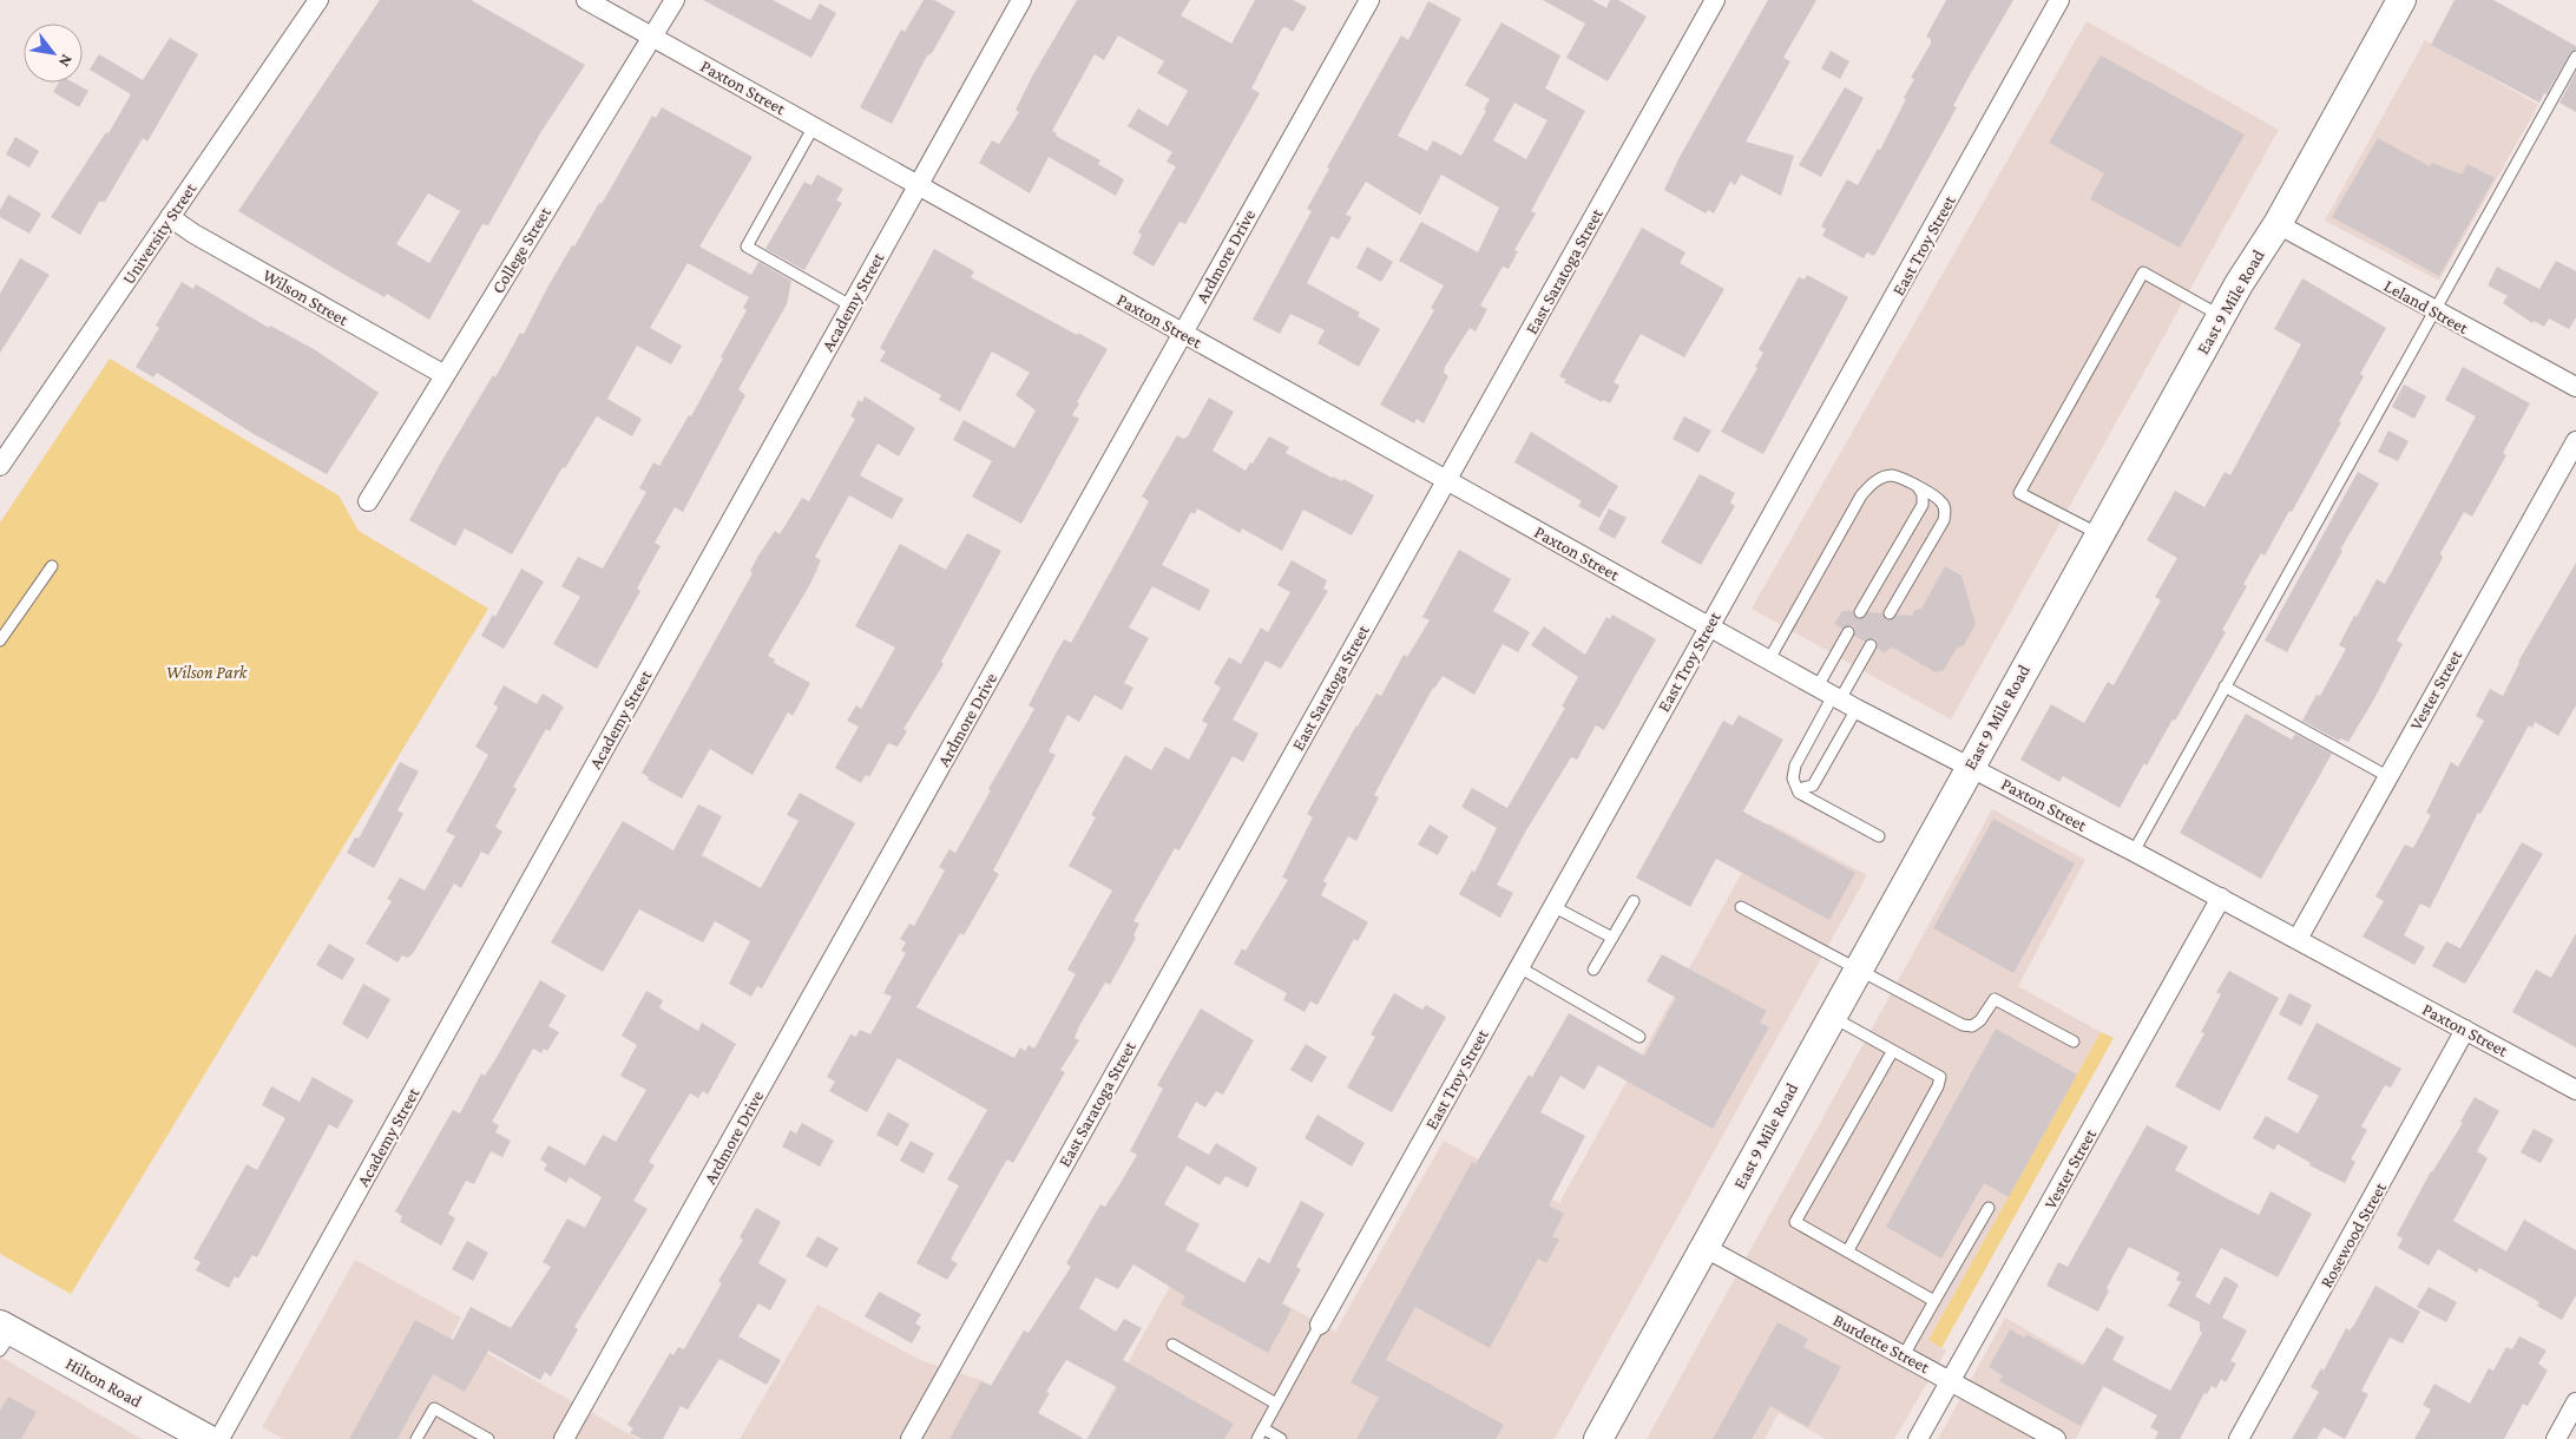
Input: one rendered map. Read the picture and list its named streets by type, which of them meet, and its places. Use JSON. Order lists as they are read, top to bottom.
{
  "streets": {
    "main road": ["East 9 Mile Road", "Hilton Road"],
    "street": [
      "Paxton Street",
      "University Street",
      "East Troy Street",
      "College Street",
      "Ardmore Drive",
      "East Saratoga Street",
      "Wilson Street",
      "Academy Street",
      "Leland Street",
      "Vester Street",
      "Rosewood Street",
      "Burdette Street"
    ]
  },
  "crossings": [
    ["Paxton Street", "East Troy Street"],
    ["Paxton Street", "College Street"],
    ["Paxton Street", "Ardmore Drive"],
    ["Paxton Street", "East Saratoga Street"],
    ["Paxton Street", "Academy Street"],
    ["Paxton Street", "East 9 Mile Road"],
    ["Paxton Street", "Vester Street"],
    ["Paxton Street", "Rosewood Street"],
    ["University Street", "Wilson Street"],
    ["College Street", "Wilson Street"],
    ["East 9 Mile Road", "Leland Street"],
    ["East 9 Mile Road", "Burdette Street"],
    ["Vester Street", "Burdette Street"]
  ],
  "parks": ["Wilson Park"],
  "north": "bottom right"
}
